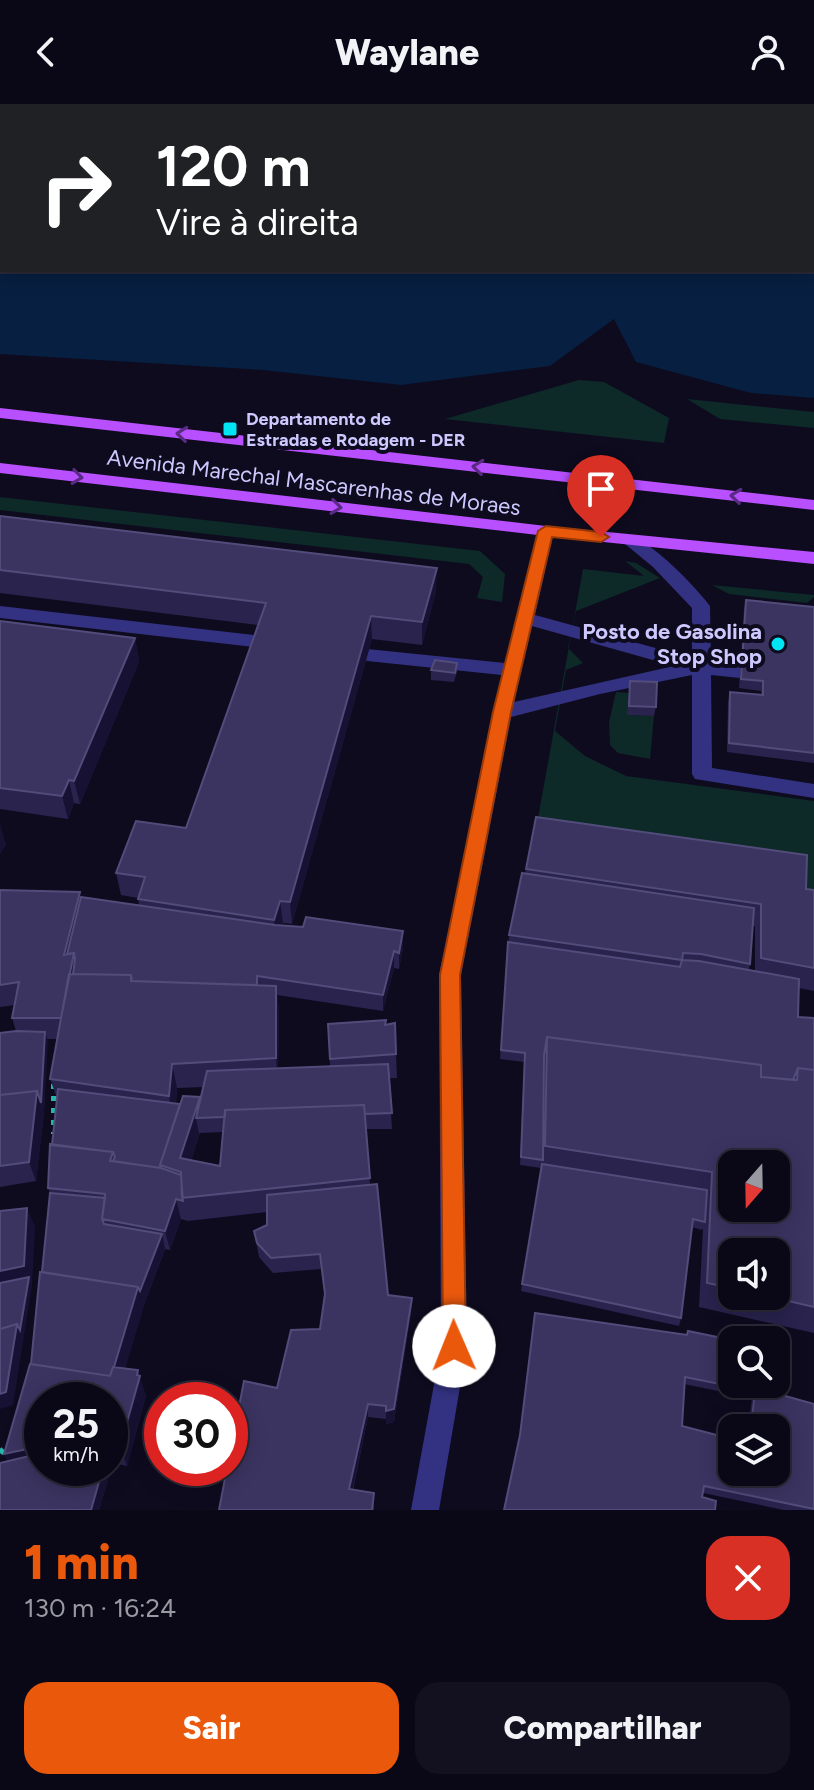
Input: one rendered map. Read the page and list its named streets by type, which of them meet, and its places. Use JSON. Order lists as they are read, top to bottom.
{
  "streets": {
    "main road": ["Avenida Marechal Mascarenhas de Moraes"]
  },
  "places": {
    "transit": ["Departamento de Estradas e Rodagem - DER"],
    "other": ["Posto de Gasolina Stop Shop"]
  },
  "north": "bottom",
  "page": {
    "header": "Waylane",
    "turn": ["120 m", "Vire à direita"],
    "speed": "25 km/h",
    "limit": "30",
    "heading": ["1 min", "130 m · 16:24"],
    "buttons": ["Sair", "Compartilhar"]
  }
}
